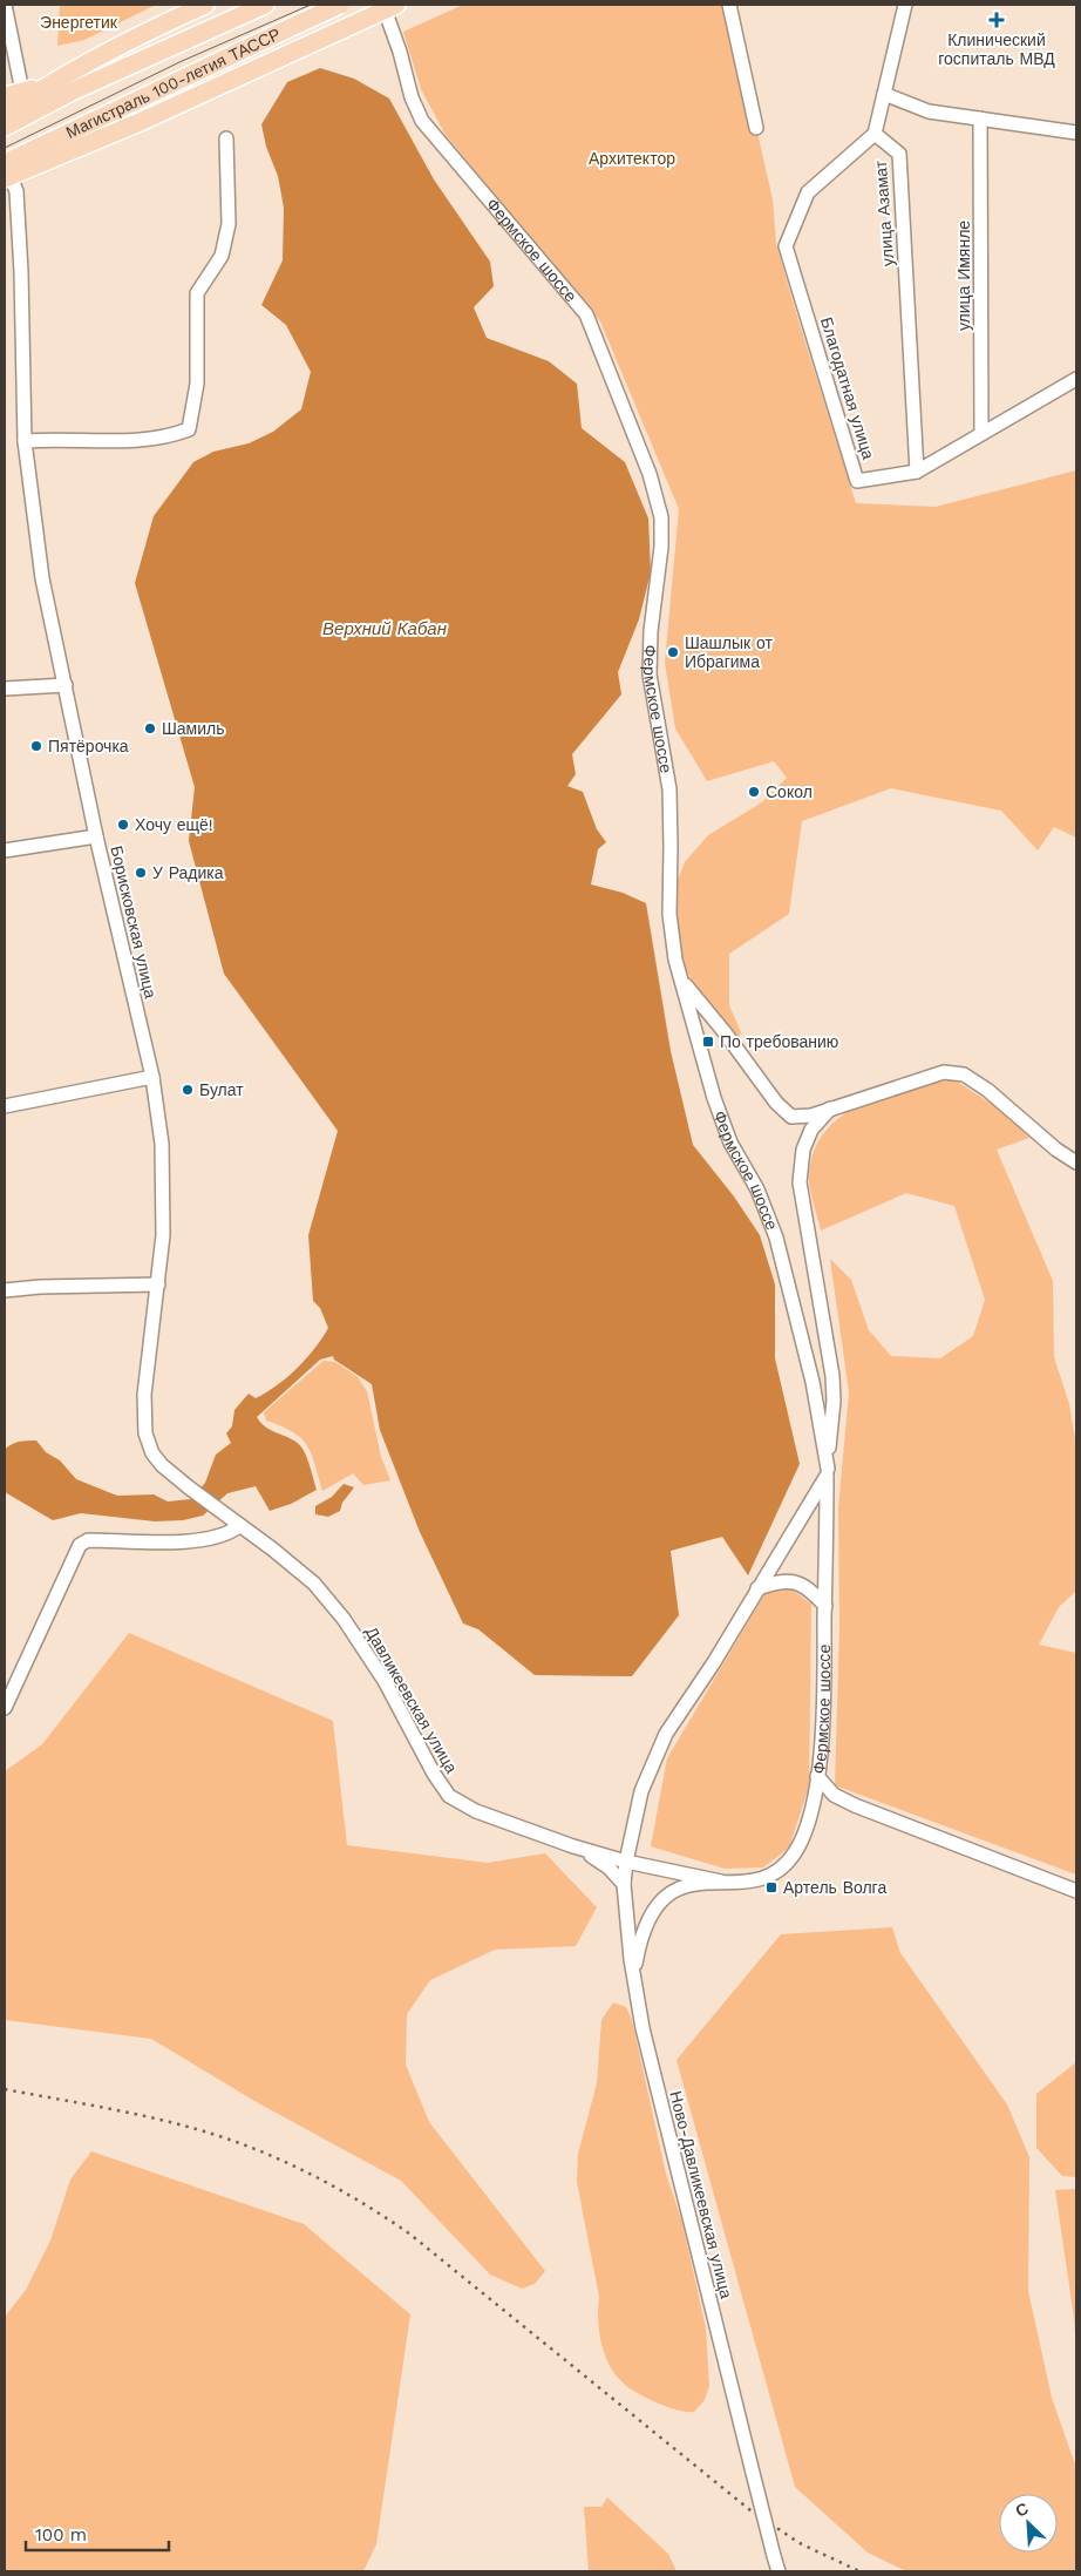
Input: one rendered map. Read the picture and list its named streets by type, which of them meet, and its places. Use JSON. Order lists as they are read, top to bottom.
{
  "streets": {
    "main road": ["Магистраль 100-летия ТАССР"],
    "street": [
      "улица Азамат",
      "Фермское шоссе",
      "улица Имянле",
      "Благодатная улица",
      "Борисковская улица",
      "Давликеевская улица",
      "Ново-Давликеевская улица"
    ]
  },
  "crossings": [
    ["Магистраль 100-летия ТАССР", "Борисковская улица"],
    ["улица Азамат", "Благодатная улица"],
    ["Фермское шоссе", "Давликеевская улица"],
    ["Фермское шоссе", "Ново-Давликеевская улица"],
    ["улица Имянле", "Благодатная улица"],
    ["Борисковская улица", "Давликеевская улица"]
  ],
  "water": ["Верхний Кабан"],
  "parks": ["Энергетик", "Архитектор"],
  "places": {
    "health": ["Клинический госпиталь МВД"],
    "other": [
      "Шашлык от Ибрагима",
      "Шамиль",
      "Пятёрочка",
      "Сокол",
      "Хочу ещё!",
      "У Радика",
      "Булат"
    ],
    "transit": ["По требованию", "Артель Волга"]
  },
  "scale_bar": "100 m",
  "north": "top left"
}
